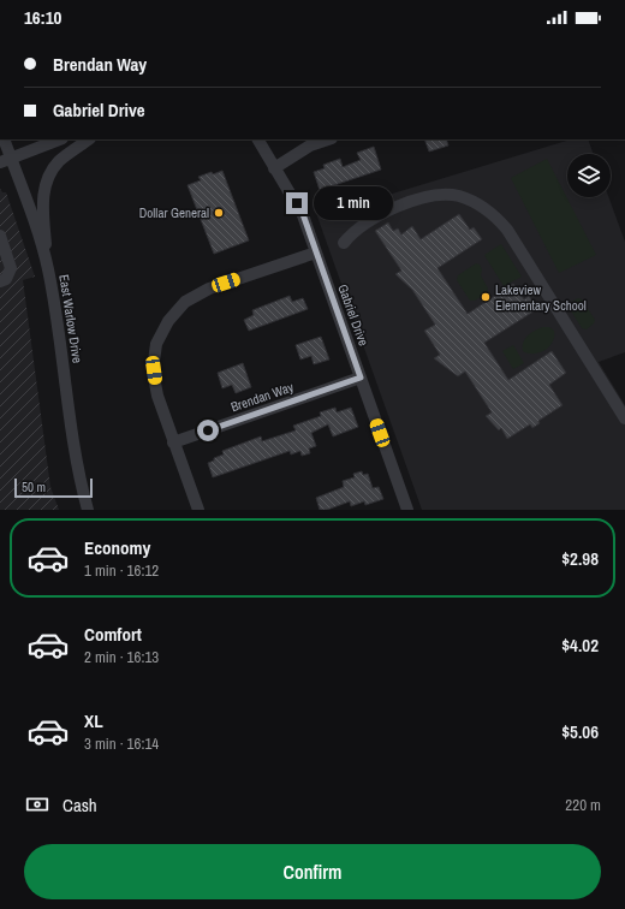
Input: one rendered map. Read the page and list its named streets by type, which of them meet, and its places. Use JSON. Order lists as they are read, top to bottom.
{
  "streets": {
    "street": ["Gabriel Drive", "East Warlow Drive", "Brendan Way"]
  },
  "crossings": [
    ["Gabriel Drive", "Brendan Way"]
  ],
  "places": ["Dollar General", "Lakeview Elementary School"],
  "scale_bar": "50 m",
  "page": {
    "status": "16:10",
    "banner": ["Brendan Way", "Gabriel Drive"],
    "bubble": "1 min",
    "scale": "50 m",
    "list": [
      {
        "name": "Economy",
        "note": "1 min · 16:12",
        "value": "$2.98"
      },
      {
        "name": "Comfort",
        "note": "2 min · 16:13",
        "value": "$4.02"
      },
      {
        "name": "XL",
        "note": "3 min · 16:14",
        "value": "$5.06"
      }
    ],
    "pay": ["Cash", "220 m"],
    "buttons": "Confirm"
  }
}
